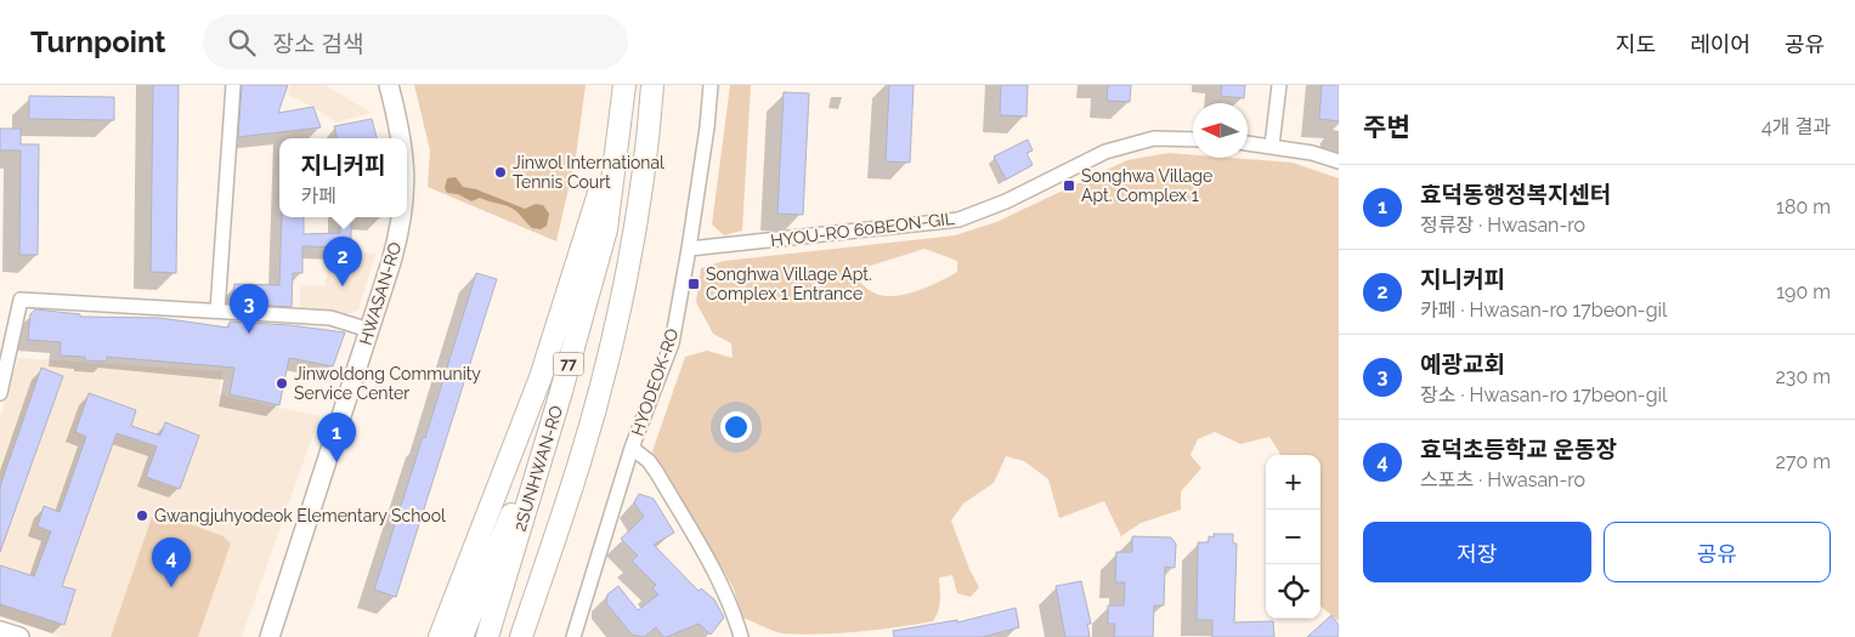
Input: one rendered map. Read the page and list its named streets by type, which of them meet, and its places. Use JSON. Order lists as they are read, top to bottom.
{
  "streets": {
    "highway": ["77", "2SUNHWAN-RO"],
    "main road": ["HWASAN-RO"],
    "street": ["HYOU-RO 60BEON-GIL", "HYODEOK-RO"]
  },
  "crossings": [
    ["HYOU-RO 60BEON-GIL", "HYODEOK-RO"]
  ],
  "places": {
    "other": ["Jinwol International Tennis Court", "Jinwoldong Community Service Center", "Gwangjuhyodeok Elementary School"],
    "transit": ["Songhwa Village Apt. Complex 1", "Songhwa Village Apt. Complex 1 Entrance"]
  },
  "north": "left",
  "page": {
    "header": "Turnpoint",
    "search": "장소 검색",
    "nav": ["지도", "레이어", "공유"],
    "heading": ["주변", "4개 결과"],
    "popup": ["지니커피", "카페"],
    "list": [
      {
        "mark": "1",
        "name": "효덕동행정복지센터",
        "note": "정류장 · Hwasan-ro",
        "value": "180 m"
      },
      {
        "mark": "2",
        "name": "지니커피",
        "note": "카페 · Hwasan-ro 17beon-gil",
        "value": "190 m"
      },
      {
        "mark": "3",
        "name": "예광교회",
        "note": "장소 · Hwasan-ro 17beon-gil",
        "value": "230 m"
      },
      {
        "mark": "4",
        "name": "효덕초등학교 운동장",
        "note": "스포츠 · Hwasan-ro",
        "value": "270 m"
      }
    ],
    "pins": [
      "2",
      "3",
      "1",
      "4"
    ],
    "map_buttons": ["+", "−"],
    "buttons": ["저장", "공유"]
  }
}
